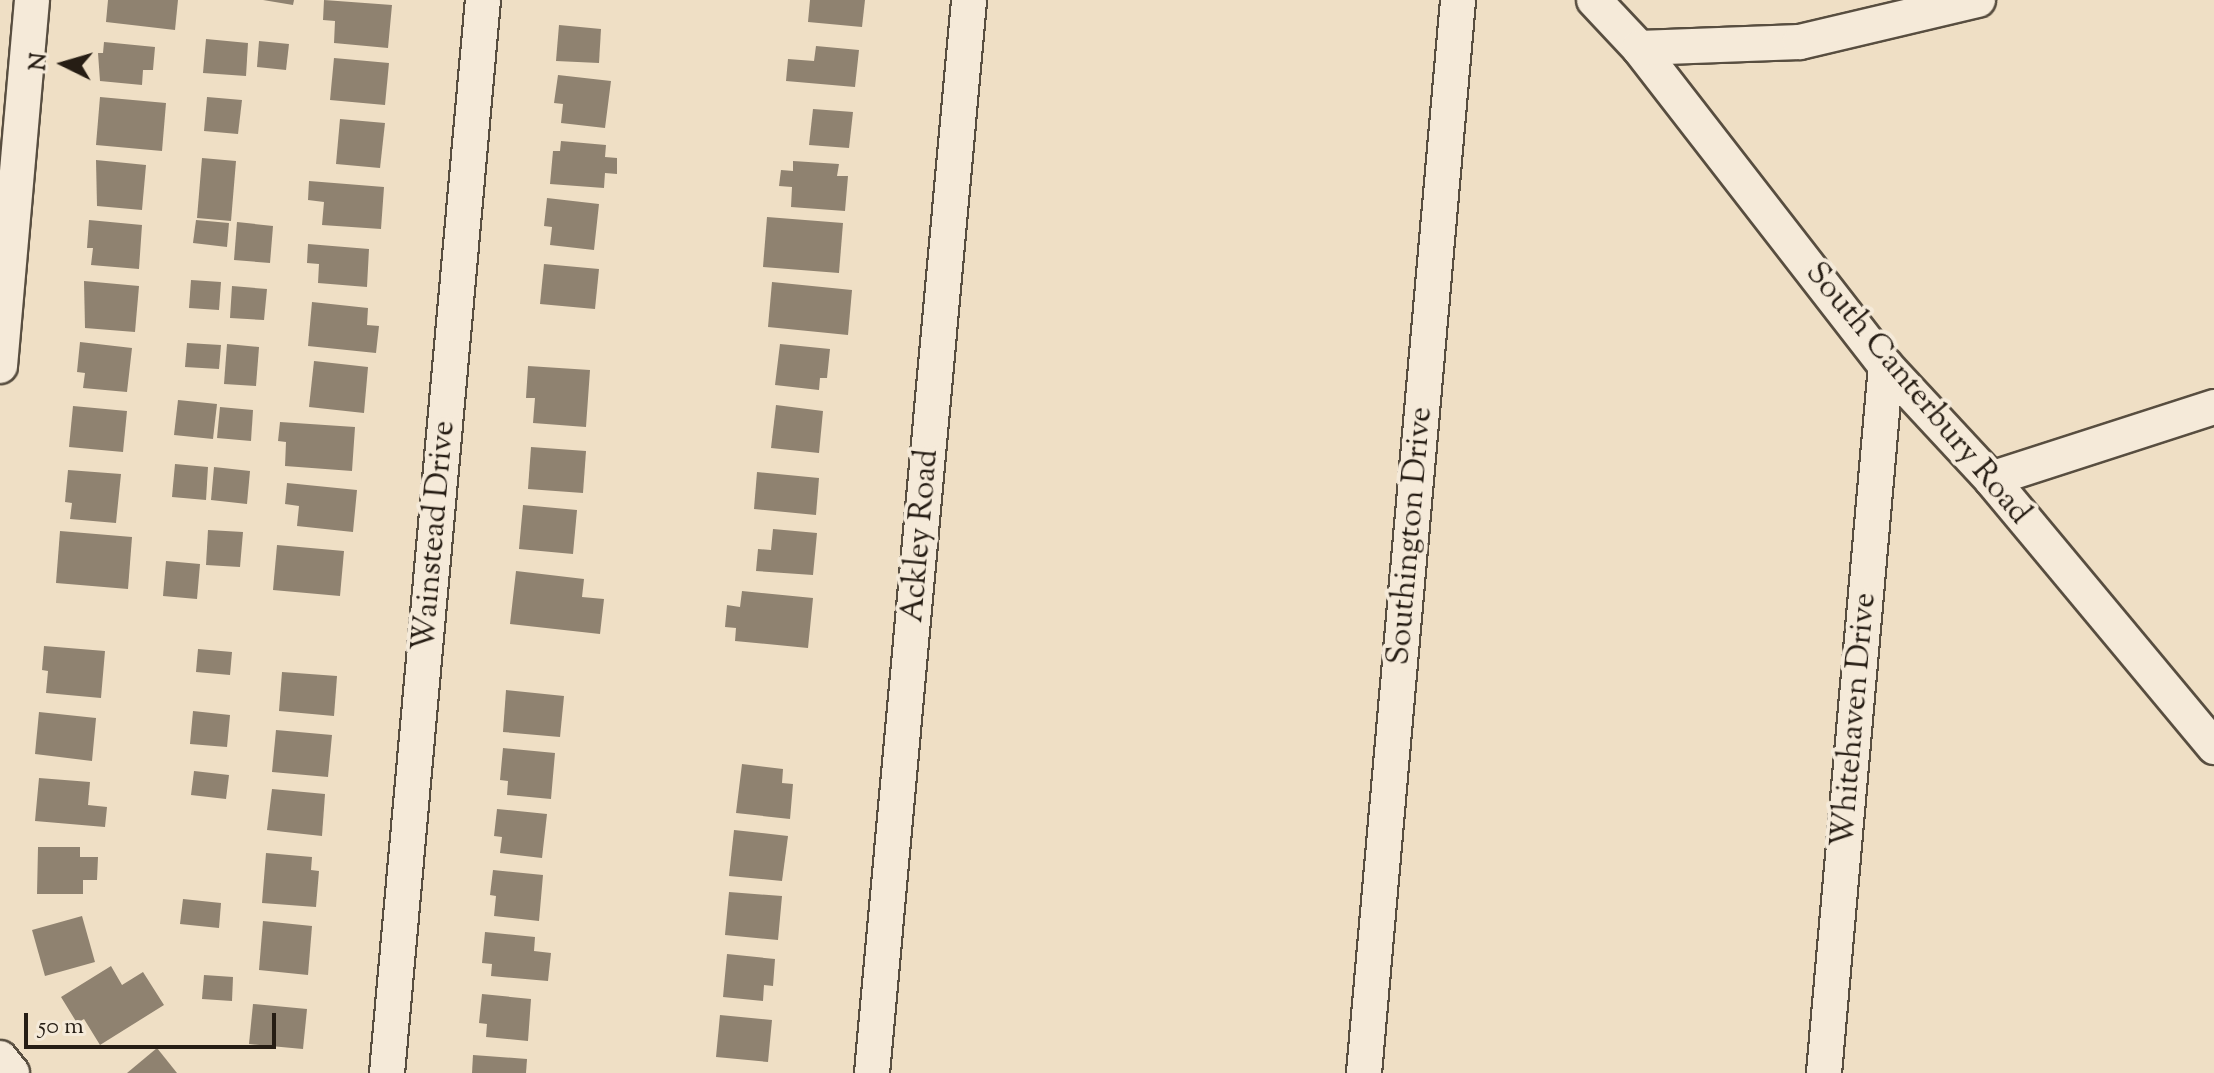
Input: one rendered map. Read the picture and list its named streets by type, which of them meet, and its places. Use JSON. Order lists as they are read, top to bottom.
{
  "streets": {
    "street": [
      "South Canterbury Road",
      "Wainstead Drive",
      "Ackley Road",
      "Southington Drive",
      "Whitehaven Drive"
    ]
  },
  "crossings": [
    ["South Canterbury Road", "Whitehaven Drive"]
  ],
  "scale_bar": "50 m",
  "north": "left"
}
